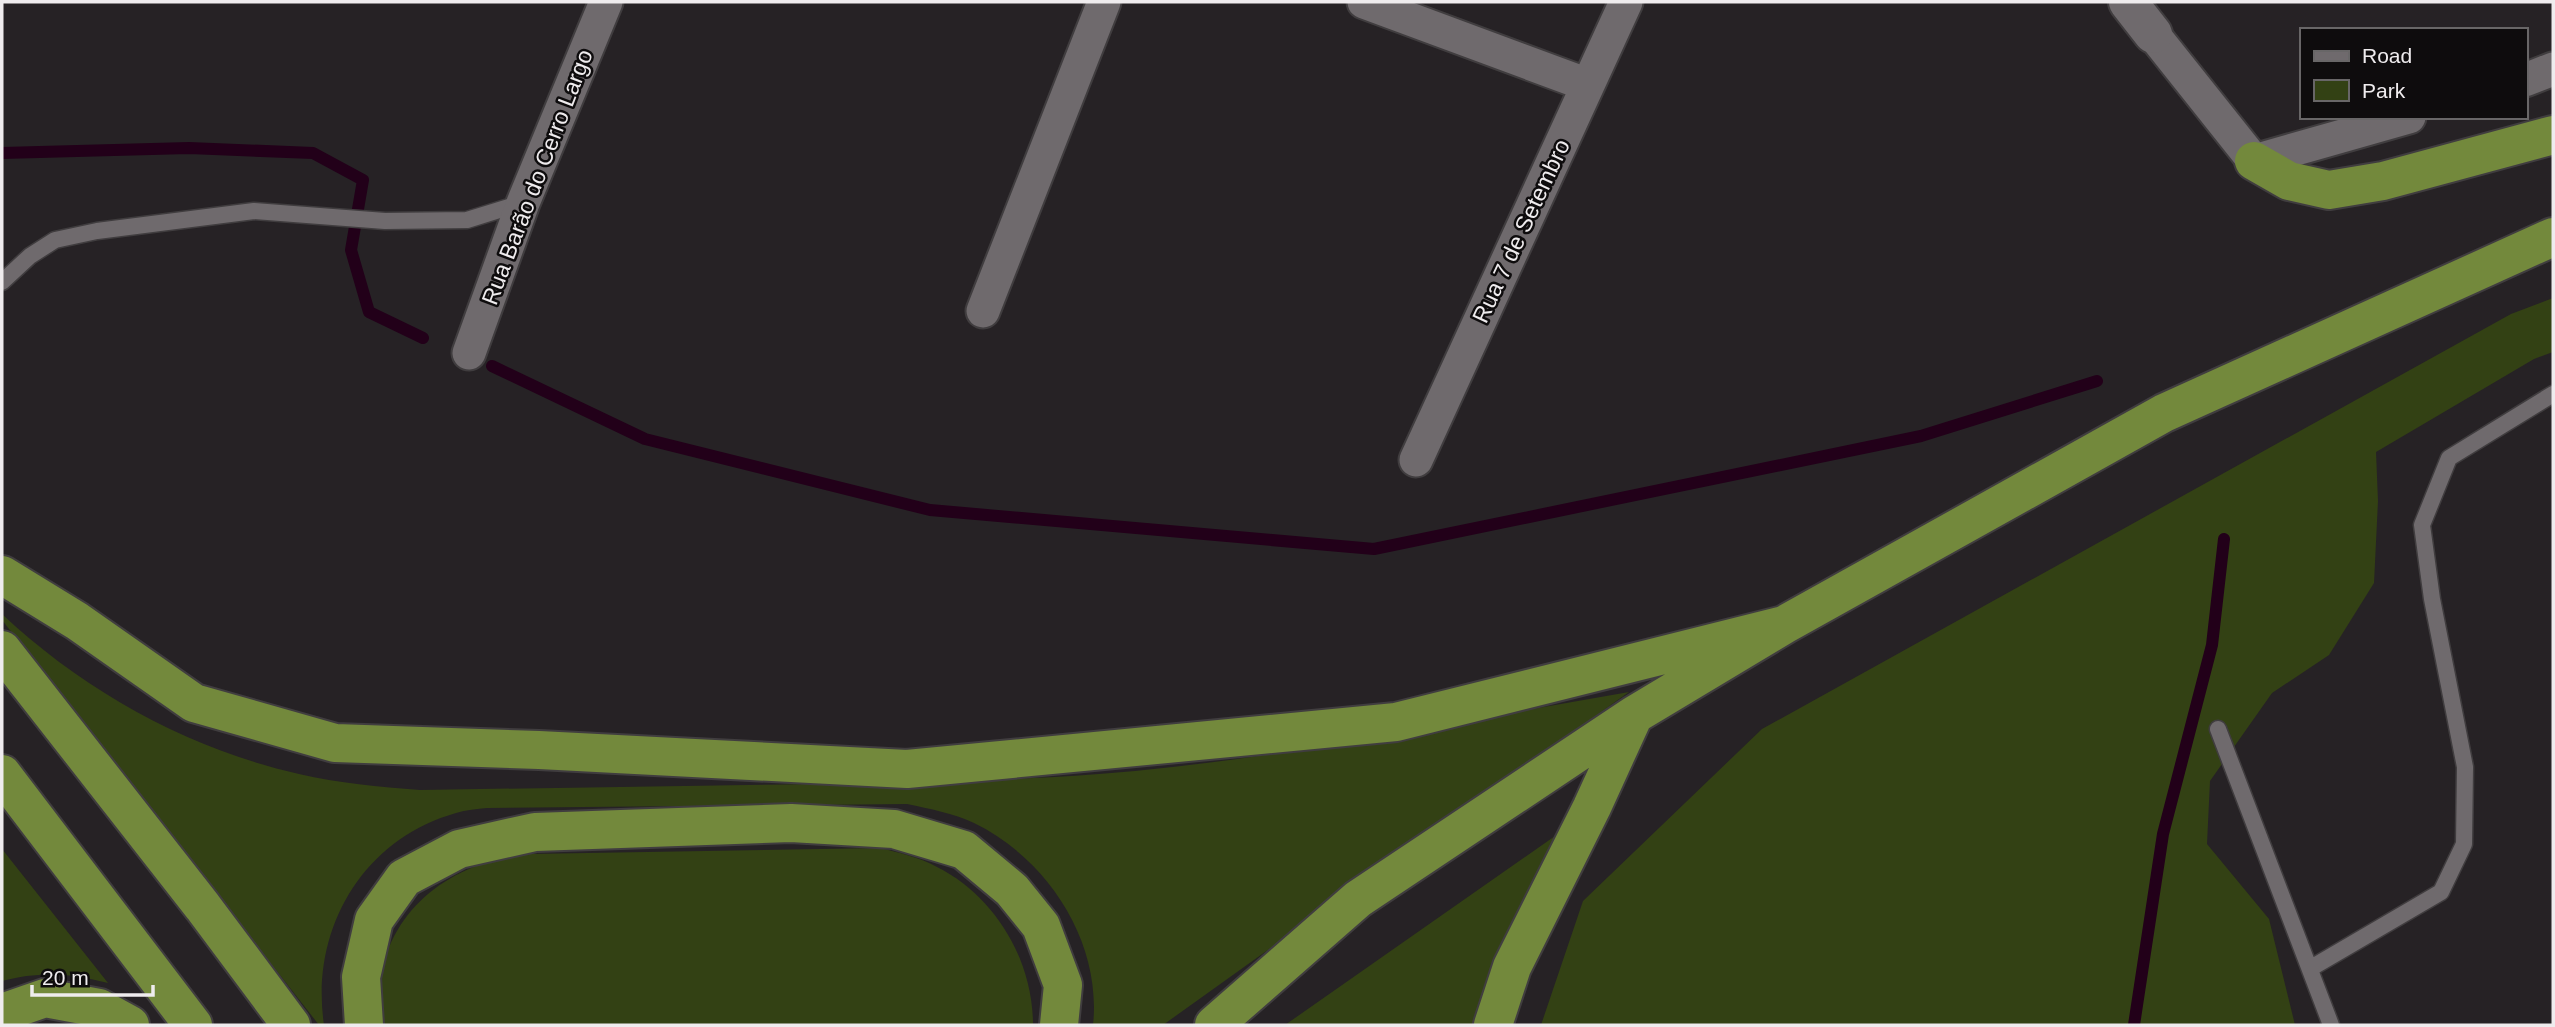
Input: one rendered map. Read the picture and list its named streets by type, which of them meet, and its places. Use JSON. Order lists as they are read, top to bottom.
{
  "streets": {
    "street": ["Rua Barão do Cerro Largo", "Rua 7 de Setembro"]
  },
  "legend": ["Road", "Park"],
  "scale_bar": "20 m"
}
